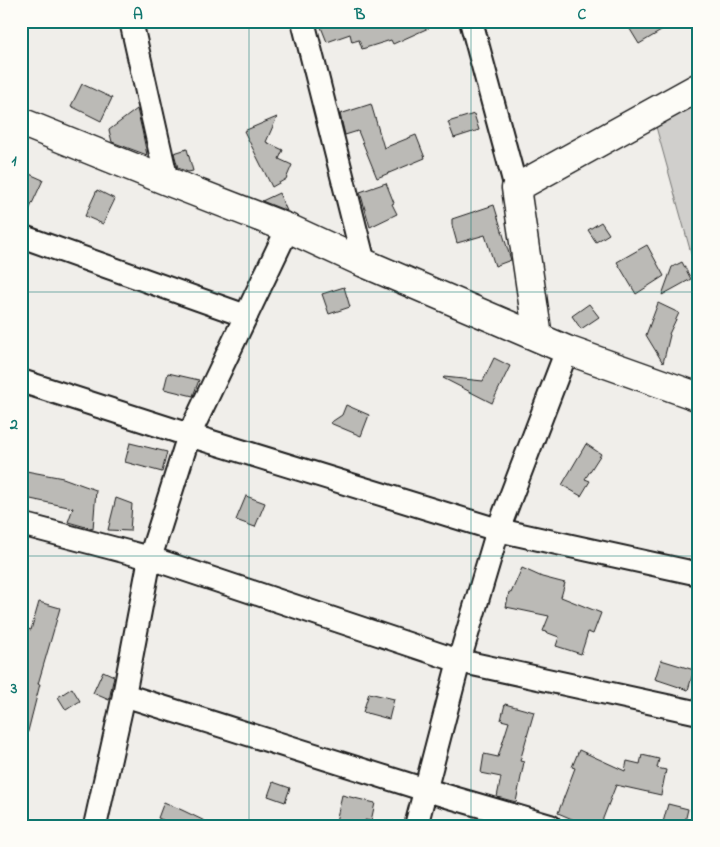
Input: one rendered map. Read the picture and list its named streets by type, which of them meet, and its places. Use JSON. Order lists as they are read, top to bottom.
{
  "grid": {
    "columns": ["A", "B", "C"],
    "rows": ["1", "2", "3"]
  }
}
